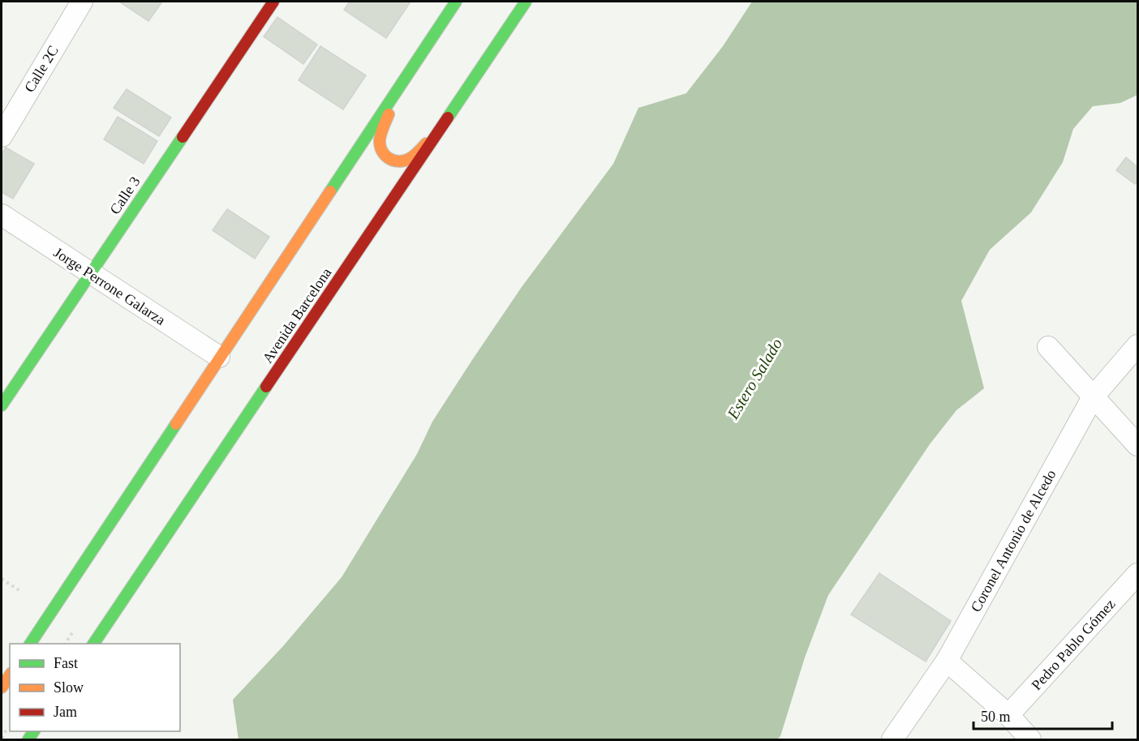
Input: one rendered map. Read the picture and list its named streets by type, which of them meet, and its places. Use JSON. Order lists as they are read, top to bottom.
{
  "streets": {
    "main road": ["Calle 3", "Avenida Barcelona"],
    "street": [
      "Calle 2C",
      "Jorge Perrone Galarza",
      "Coronel Antonio de Alcedo",
      "Pedro Pablo Gómez"
    ]
  },
  "crossings": [
    ["Calle 3", "Jorge Perrone Galarza"]
  ],
  "water": ["Estero Salado"],
  "legend": ["Fast", "Slow", "Jam"],
  "scale_bar": "50 m"
}
